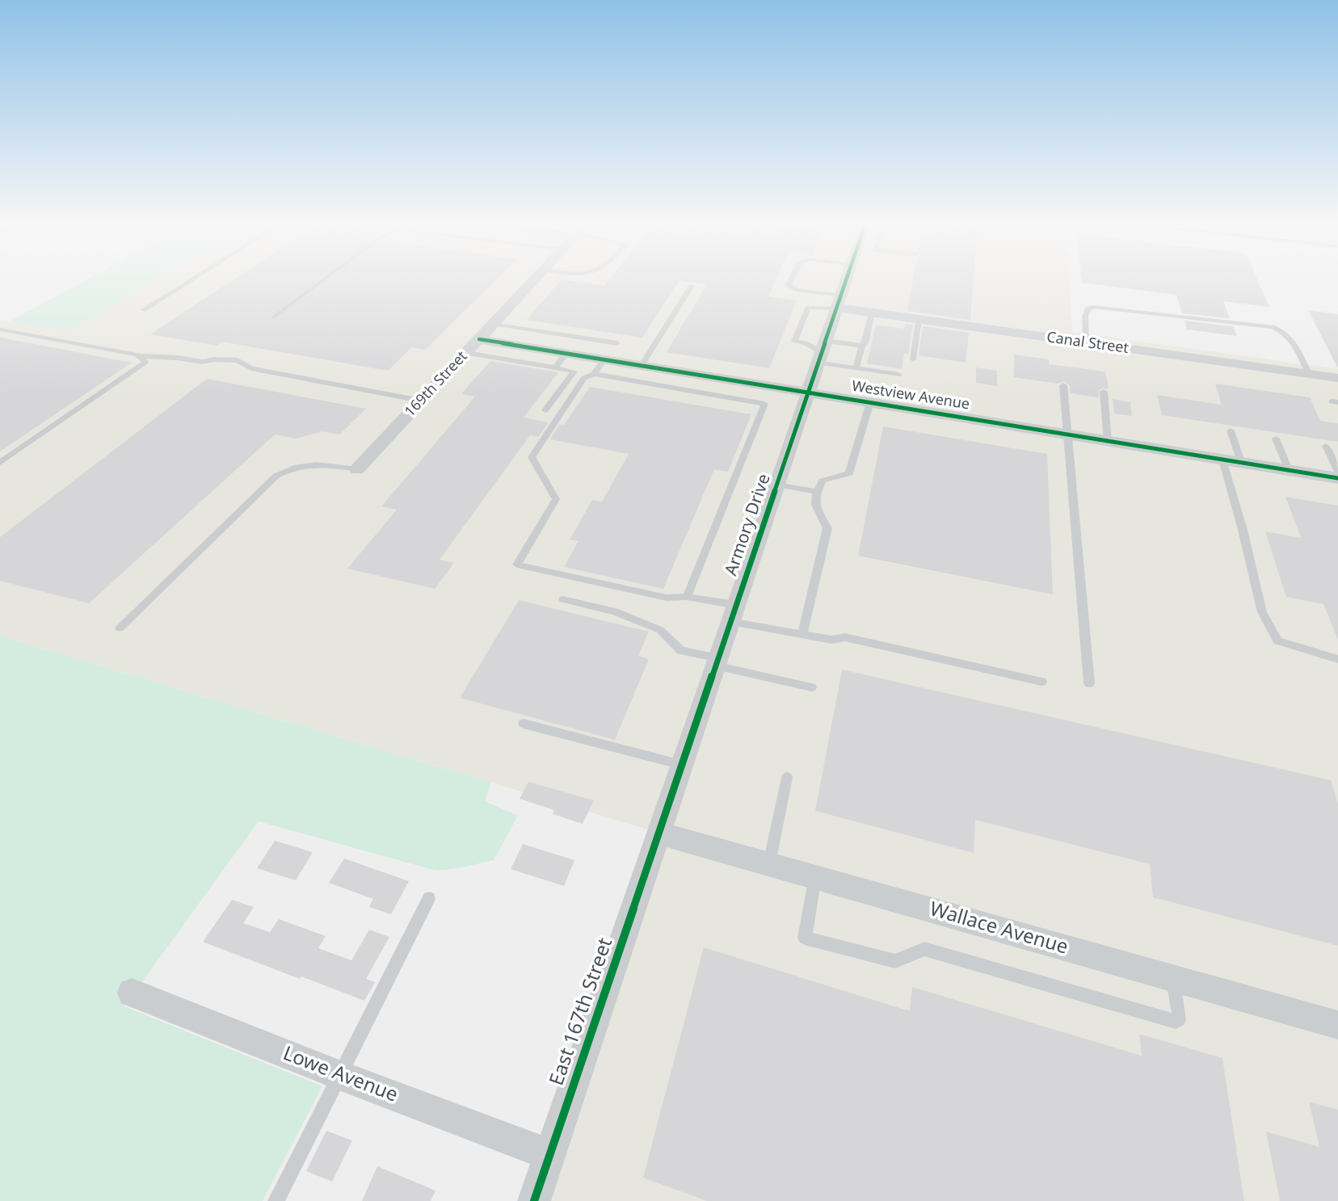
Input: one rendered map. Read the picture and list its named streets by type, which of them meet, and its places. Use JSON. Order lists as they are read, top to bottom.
{
  "streets": {
    "street": [
      "Canal Street",
      "169th Street",
      "Westview Avenue",
      "Armory Drive",
      "Wallace Avenue",
      "East 167th Street",
      "Lowe Avenue"
    ]
  },
  "crossings": [
    ["Canal Street", "Armory Drive"],
    ["169th Street", "Westview Avenue"],
    ["Westview Avenue", "Armory Drive"],
    ["Armory Drive", "Wallace Avenue"],
    ["Armory Drive", "East 167th Street"],
    ["Wallace Avenue", "East 167th Street"],
    ["East 167th Street", "Lowe Avenue"]
  ]
}
